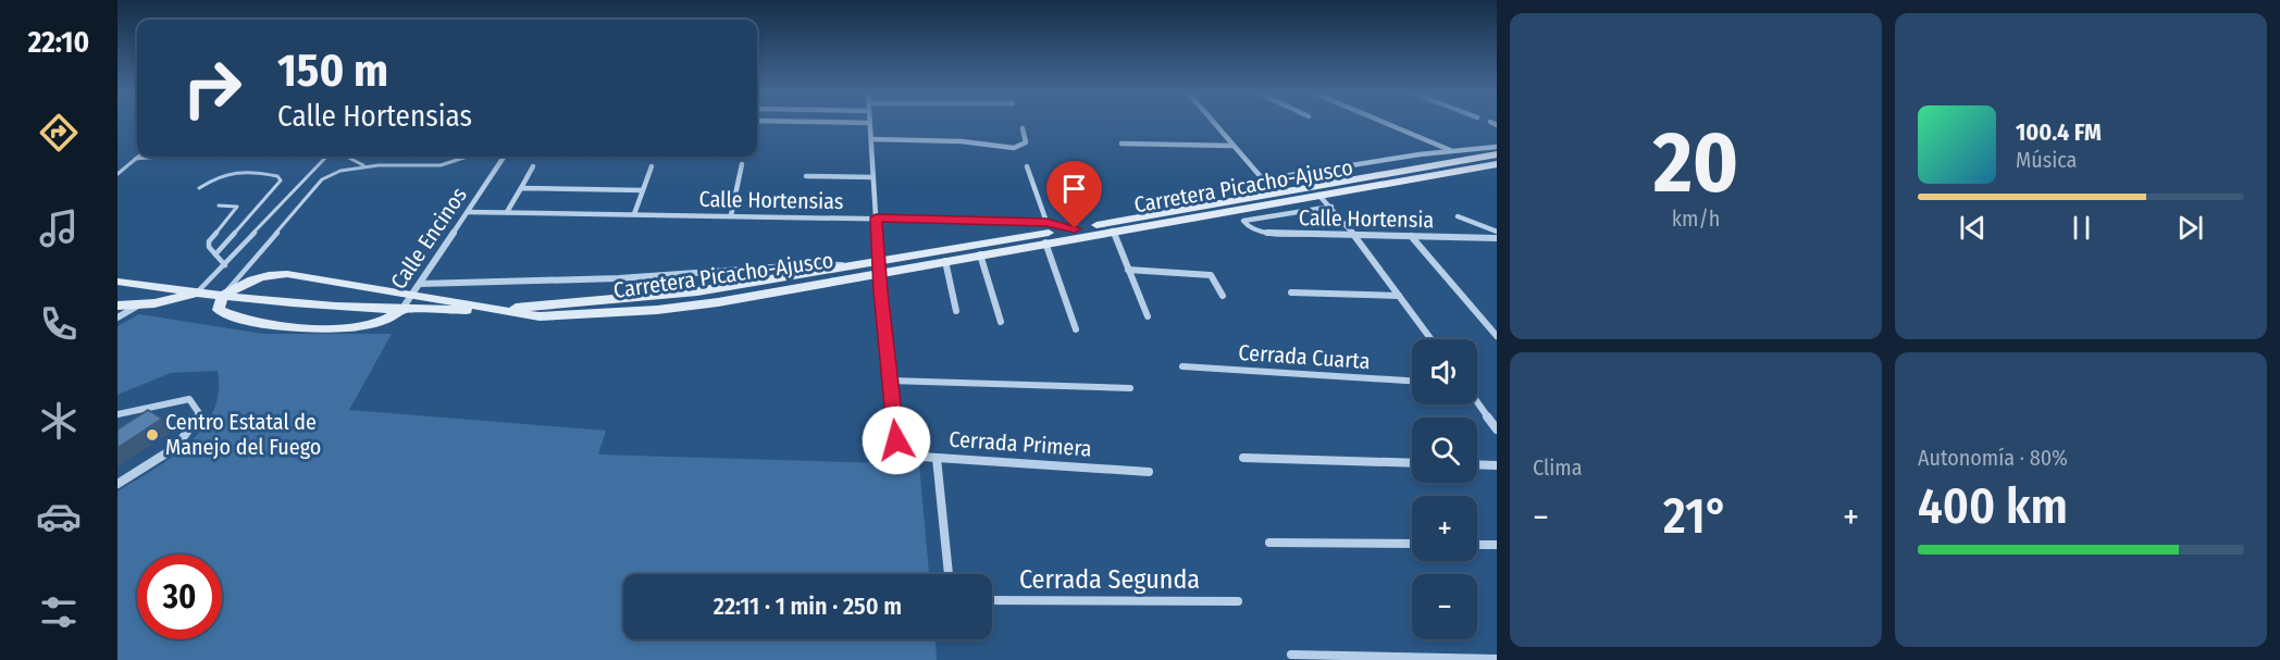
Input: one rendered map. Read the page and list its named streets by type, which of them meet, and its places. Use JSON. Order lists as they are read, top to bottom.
{
  "streets": {
    "main road": ["Carretera Picacho-Ajusco"],
    "street": [
      "Calle Hortensias",
      "Calle Hortensia",
      "Calle Encinos",
      "Cerrada Cuarta",
      "Cerrada Primera",
      "Cerrada Segunda"
    ]
  },
  "crossings": [
    ["Carretera Picacho-Ajusco", "Calle Hortensias"],
    ["Carretera Picacho-Ajusco", "Calle Encinos"],
    ["Calle Hortensias", "Calle Encinos"]
  ],
  "places": ["Centro Estatal de Manejo del Fuego"],
  "page": {
    "tabs": "22:10",
    "tile": [
      ["20", "km/h"],
      "Clima",
      ["Autonomía · 80%", "400 km"]
    ],
    "turn": ["150 m", "Calle Hortensias"],
    "song": ["100.4 FM", "Música"],
    "map_buttons": ["+", "−"],
    "heat": ["−", "21°", "+"],
    "limit": "30",
    "trip": "22:11 · 1 min · 250 m"
  }
}
